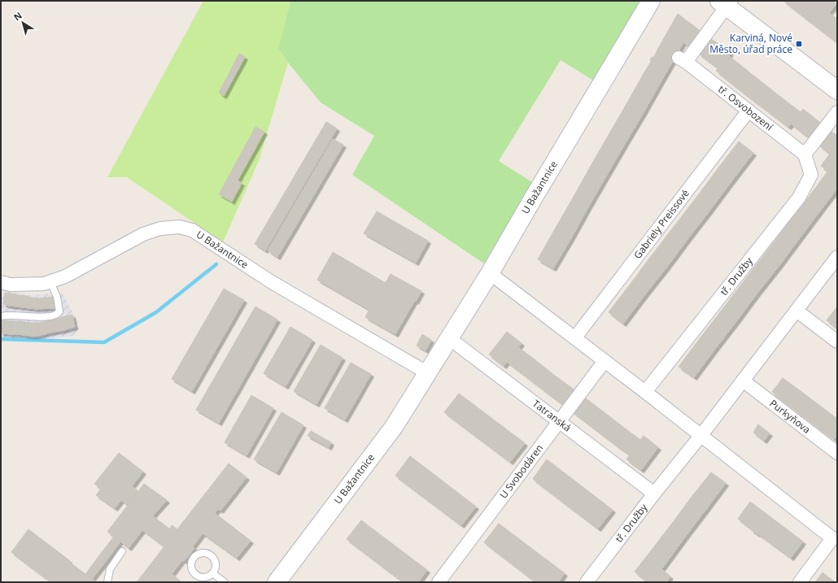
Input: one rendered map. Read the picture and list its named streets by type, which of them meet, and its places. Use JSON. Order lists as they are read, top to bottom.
{
  "streets": {
    "street": [
      "tř. Osvobození",
      "U Bažantnice",
      "Gabriely Preissové",
      "tř. Družby",
      "Tatranská",
      "Purkyňova",
      "U Svobodáren"
    ]
  },
  "crossings": [
    ["tř. Osvobození", "Gabriely Preissové"],
    ["tř. Osvobození", "tř. Družby"],
    ["U Bažantnice", "Tatranská"],
    ["tř. Družby", "Tatranská"],
    ["tř. Družby", "Purkyňova"],
    ["Tatranská", "U Svobodáren"]
  ],
  "places": {
    "transit": ["Karviná, Nové Město, úřad práce"]
  },
  "north": "top left"
}
